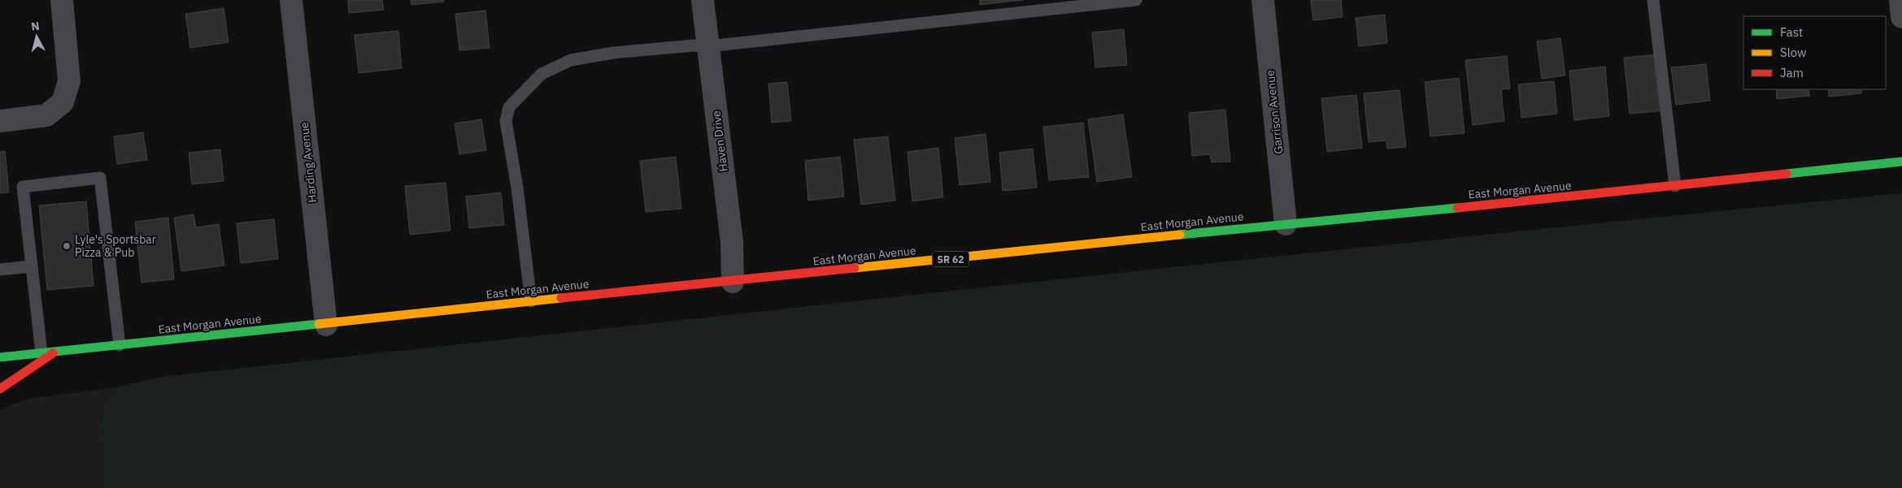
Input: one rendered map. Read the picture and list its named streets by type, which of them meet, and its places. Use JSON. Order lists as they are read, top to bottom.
{
  "streets": {
    "main road": ["East Morgan Avenue", "SR 62"],
    "street": ["Garrison Avenue", "Haven Drive", "Harding Avenue"]
  },
  "crossings": [
    ["Garrison Avenue", "East Morgan Avenue"],
    ["Haven Drive", "East Morgan Avenue"],
    ["Harding Avenue", "East Morgan Avenue"]
  ],
  "places": ["Lyle's Sportsbar Pizza & Pub"],
  "legend": ["Fast", "Slow", "Jam"],
  "north": "top"
}
